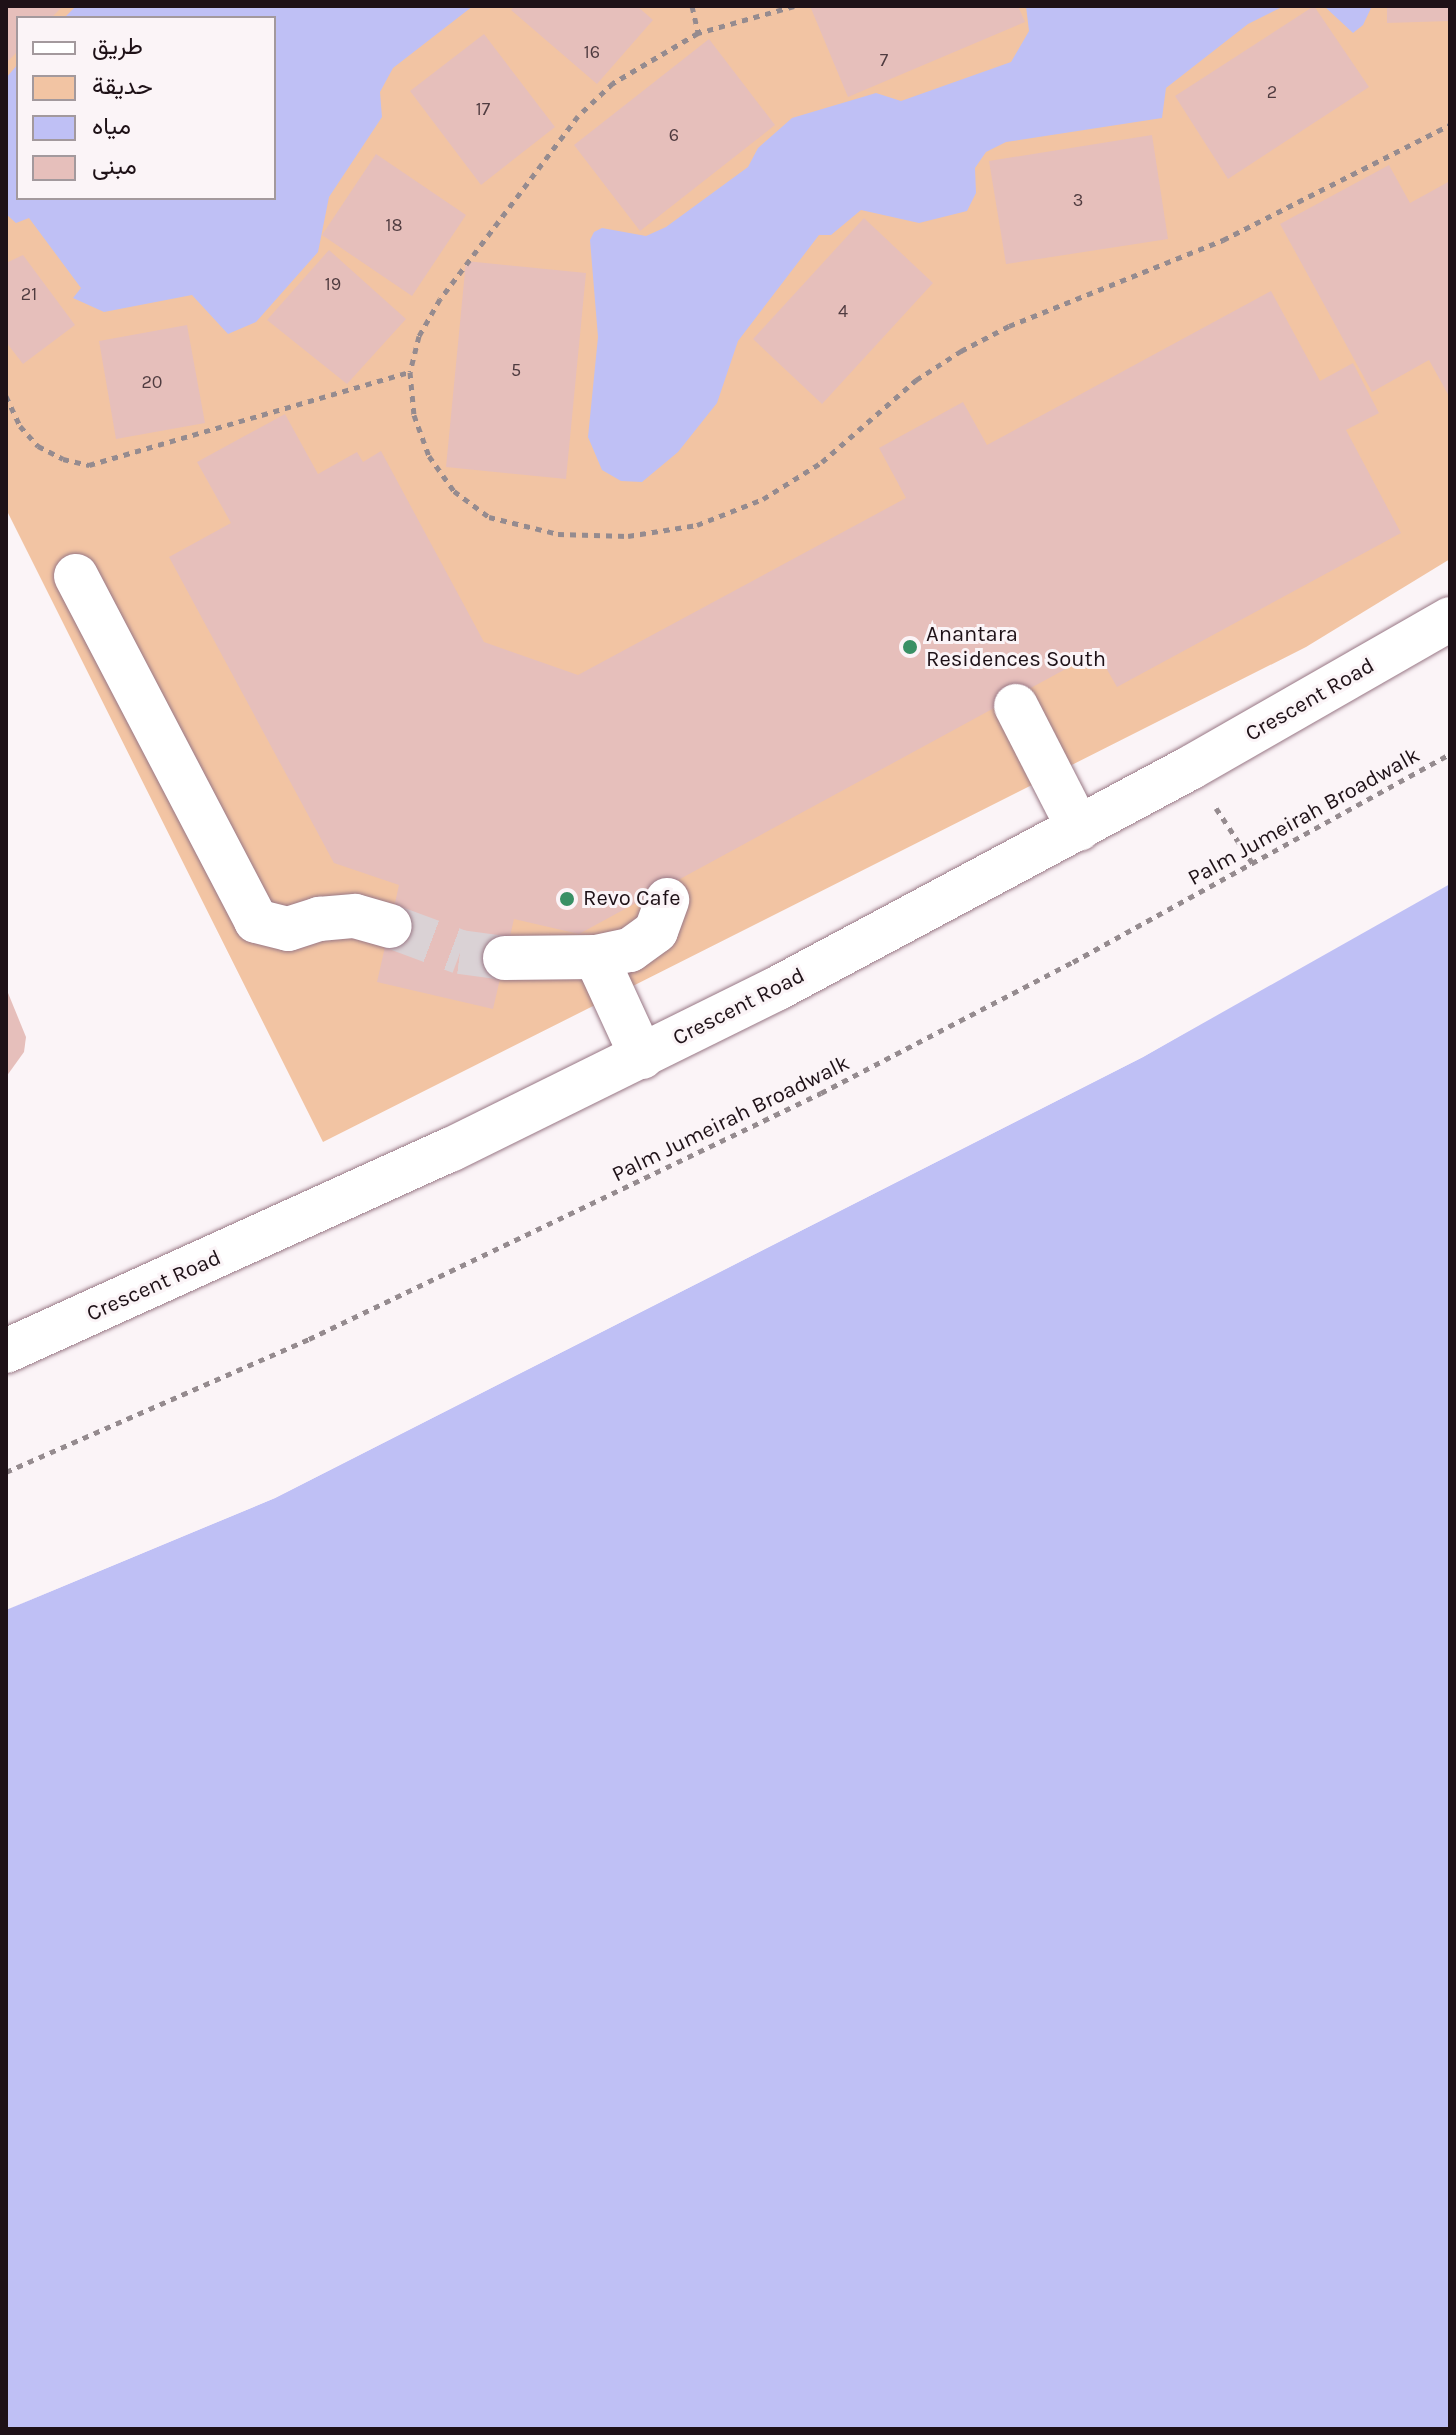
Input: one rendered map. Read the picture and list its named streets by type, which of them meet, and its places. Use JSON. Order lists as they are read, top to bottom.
{
  "streets": {
    "main road": ["Crescent Road"],
    "path": ["Palm Jumeirah Broadwalk"]
  },
  "places": ["Anantara Residences South", "Revo Cafe"],
  "house_numbers": [
    "16",
    "7",
    "2",
    "17",
    "6",
    "3",
    "18",
    "19",
    "21",
    "4",
    "5",
    "20"
  ],
  "legend": [
    "طريق",
    "حديقة",
    "مياه",
    "مبنى"
  ]
}
